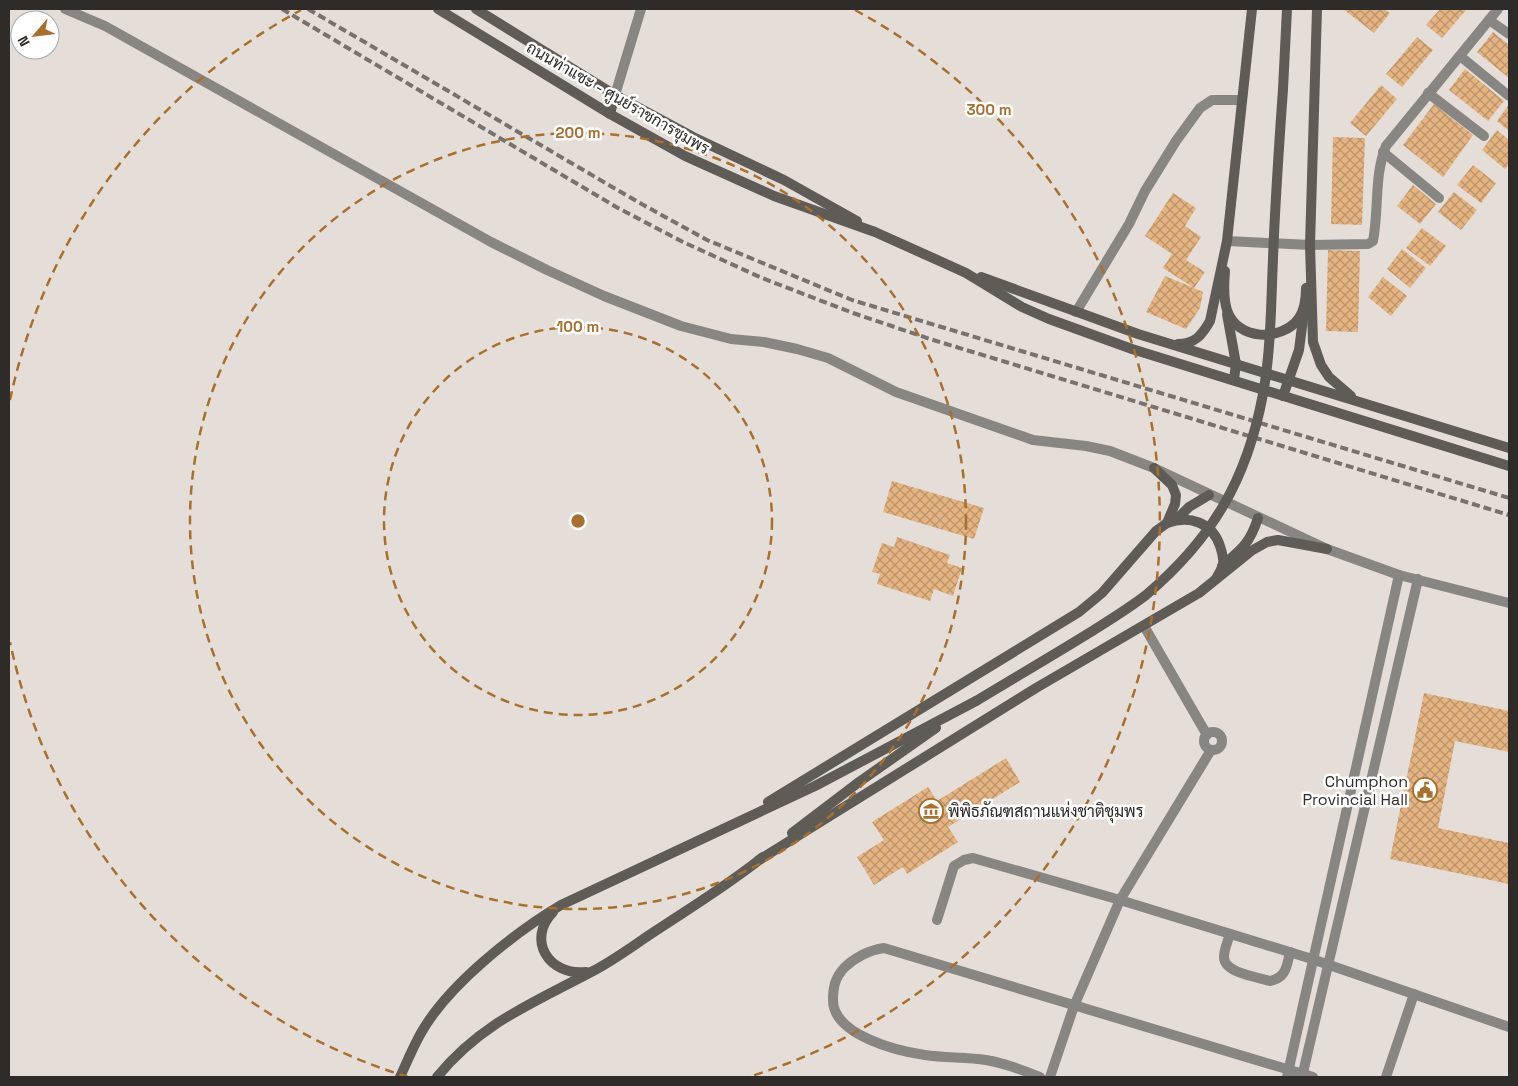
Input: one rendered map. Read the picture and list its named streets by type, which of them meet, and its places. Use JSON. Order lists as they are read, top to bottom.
{
  "streets": {
    "main road": ["ถนนท่าแซะ - ศูนย์ราชการชุมพร"]
  },
  "places": {
    "public building": ["Chumphon Provincial Hall"],
    "museum": ["พิพิธภัณฑสถานแห่งชาติชุมพร"]
  },
  "north": "bottom left",
  "rings": ["300 m", "200 m", "100 m"]
}
